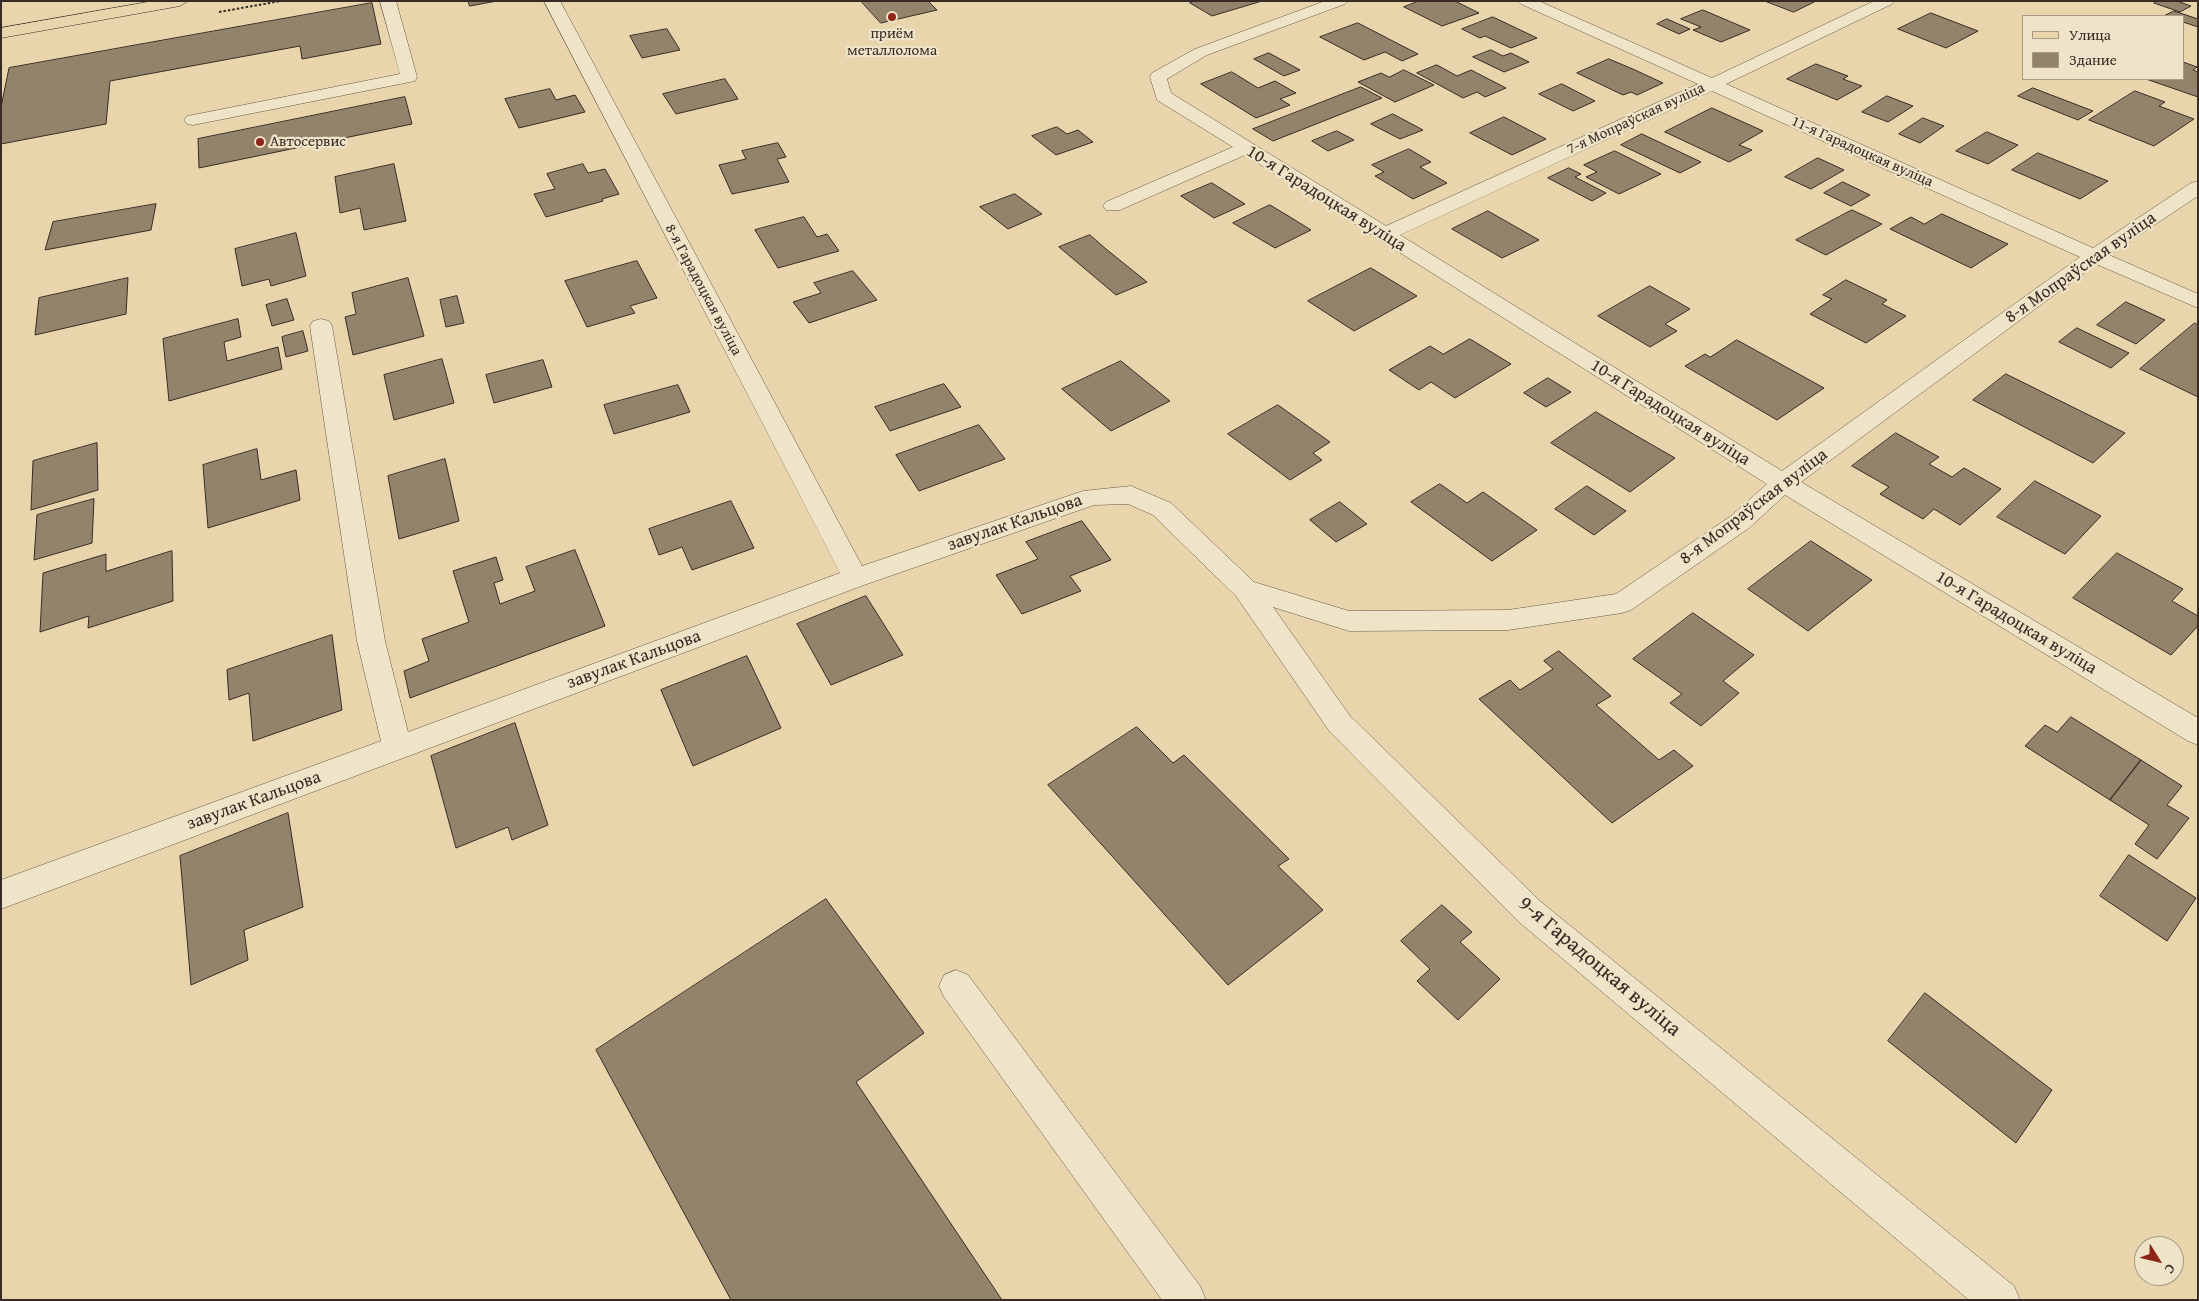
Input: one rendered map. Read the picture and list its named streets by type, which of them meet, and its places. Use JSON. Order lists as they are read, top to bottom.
{
  "streets": {
    "street": [
      "7-я Мопраўская вуліца",
      "11-я Гарадоцкая вуліца",
      "10-я Гарадоцкая вуліца",
      "8-я Мопраўская вуліца",
      "8-я Гарадоцкая вуліца",
      "завулак Кальцова",
      "9-я Гарадоцкая вуліца"
    ]
  },
  "crossings": [
    ["7-я Мопраўская вуліца", "11-я Гарадоцкая вуліца"],
    ["7-я Мопраўская вуліца", "10-я Гарадоцкая вуліца"],
    ["11-я Гарадоцкая вуліца", "8-я Мопраўская вуліца"],
    ["10-я Гарадоцкая вуліца", "8-я Мопраўская вуліца"],
    ["8-я Мопраўская вуліца", "завулак Кальцова"],
    ["8-я Мопраўская вуліца", "9-я Гарадоцкая вуліца"],
    ["8-я Гарадоцкая вуліца", "завулак Кальцова"],
    ["завулак Кальцова", "9-я Гарадоцкая вуліца"]
  ],
  "places": ["приём металлолома", "Автосервис"],
  "legend": ["Улица", "Здание"],
  "north": "bottom right"
}
